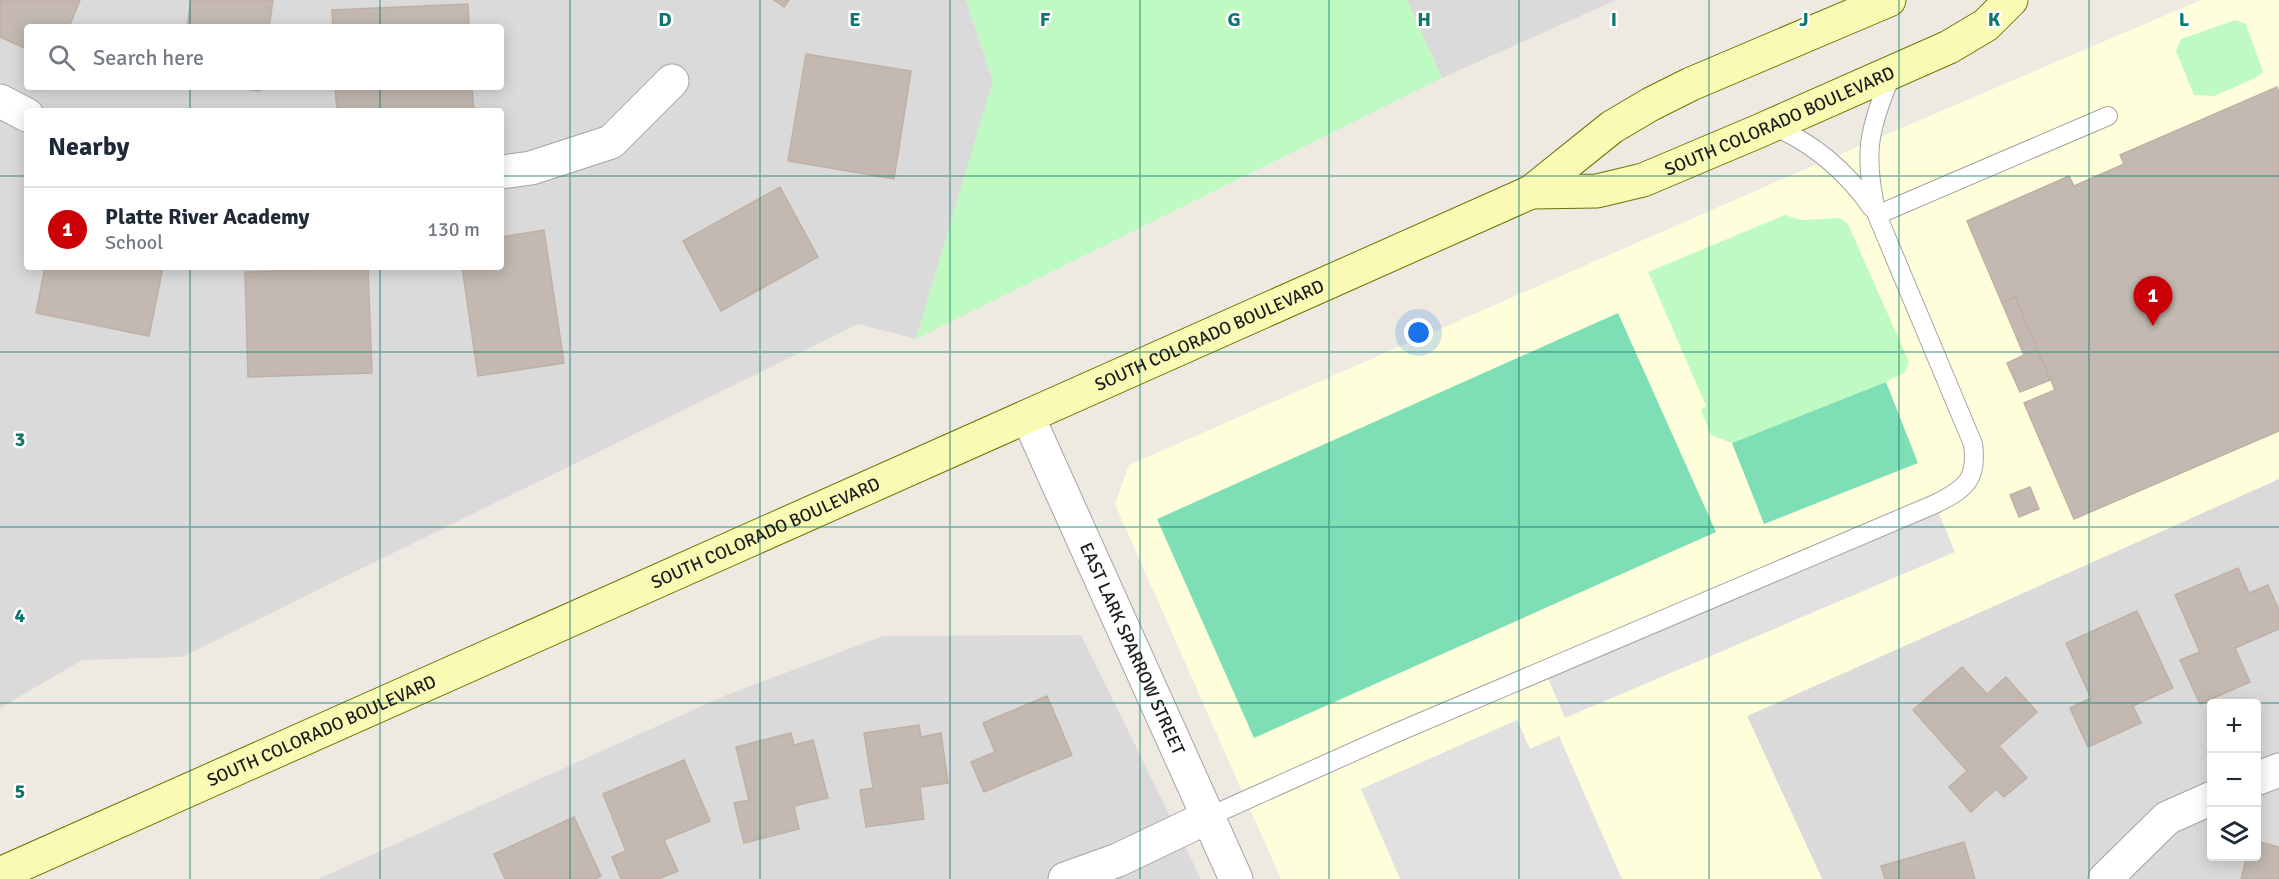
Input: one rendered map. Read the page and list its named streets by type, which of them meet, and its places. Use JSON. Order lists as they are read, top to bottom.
{
  "streets": {
    "main road": ["SOUTH COLORADO BOULEVARD"],
    "street": ["EAST LARK SPARROW STREET"]
  },
  "crossings": [
    ["SOUTH COLORADO BOULEVARD", "EAST LARK SPARROW STREET"]
  ],
  "page": {
    "search": "Search here",
    "heading": "Nearby",
    "list": [
      {
        "mark": "1",
        "name": "Platte River Academy",
        "note": "School",
        "value": "130 m"
      }
    ],
    "pins": "1",
    "map_buttons": ["+", "−"]
  },
  "grid": {
    "columns": [
      "D",
      "E",
      "F",
      "G",
      "H",
      "I",
      "J",
      "K",
      "L"
    ],
    "rows": ["3", "4", "5"]
  }
}
